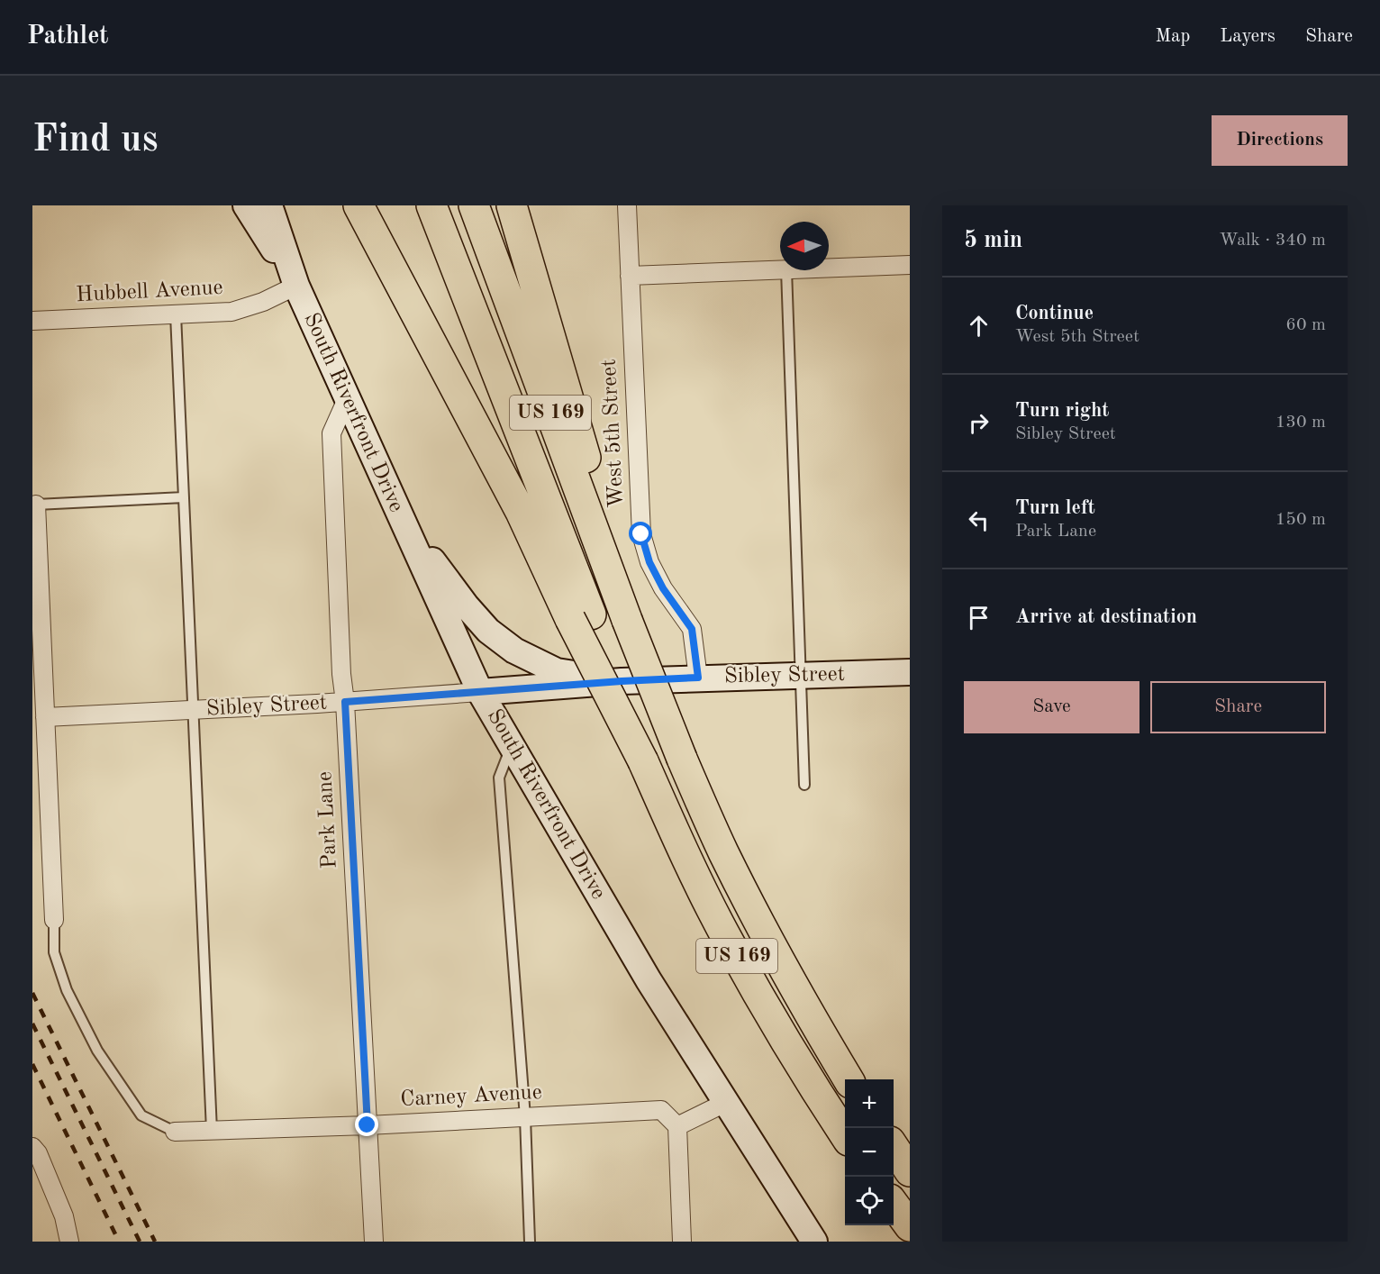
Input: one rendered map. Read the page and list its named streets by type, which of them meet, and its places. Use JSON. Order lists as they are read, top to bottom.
{
  "streets": {
    "highway": ["US 169"],
    "main road": ["South Riverfront Drive", "Sibley Street"],
    "street": [
      "Hubbell Avenue",
      "West 5th Street",
      "Park Lane",
      "Carney Avenue"
    ]
  },
  "crossings": [
    ["Hubbell Avenue", "South Riverfront Drive"],
    ["South Riverfront Drive", "Sibley Street"],
    ["South Riverfront Drive", "Park Lane"],
    ["West 5th Street", "Sibley Street"],
    ["Sibley Street", "Park Lane"],
    ["Park Lane", "Carney Avenue"]
  ],
  "north": "left",
  "page": {
    "header": "Pathlet",
    "nav": ["Map", "Layers", "Share"],
    "buttons": [
      "Directions",
      ["Save", "Share"]
    ],
    "title": "Find us",
    "heading": ["5 min", "Walk · 340 m"],
    "list": [
      ["Continue", "West 5th Street", "60 m"],
      ["Turn right", "Sibley Street", "130 m"],
      ["Turn left", "Park Lane", "150 m"],
      "Arrive at destination"
    ],
    "map_buttons": ["+", "−"]
  }
}
